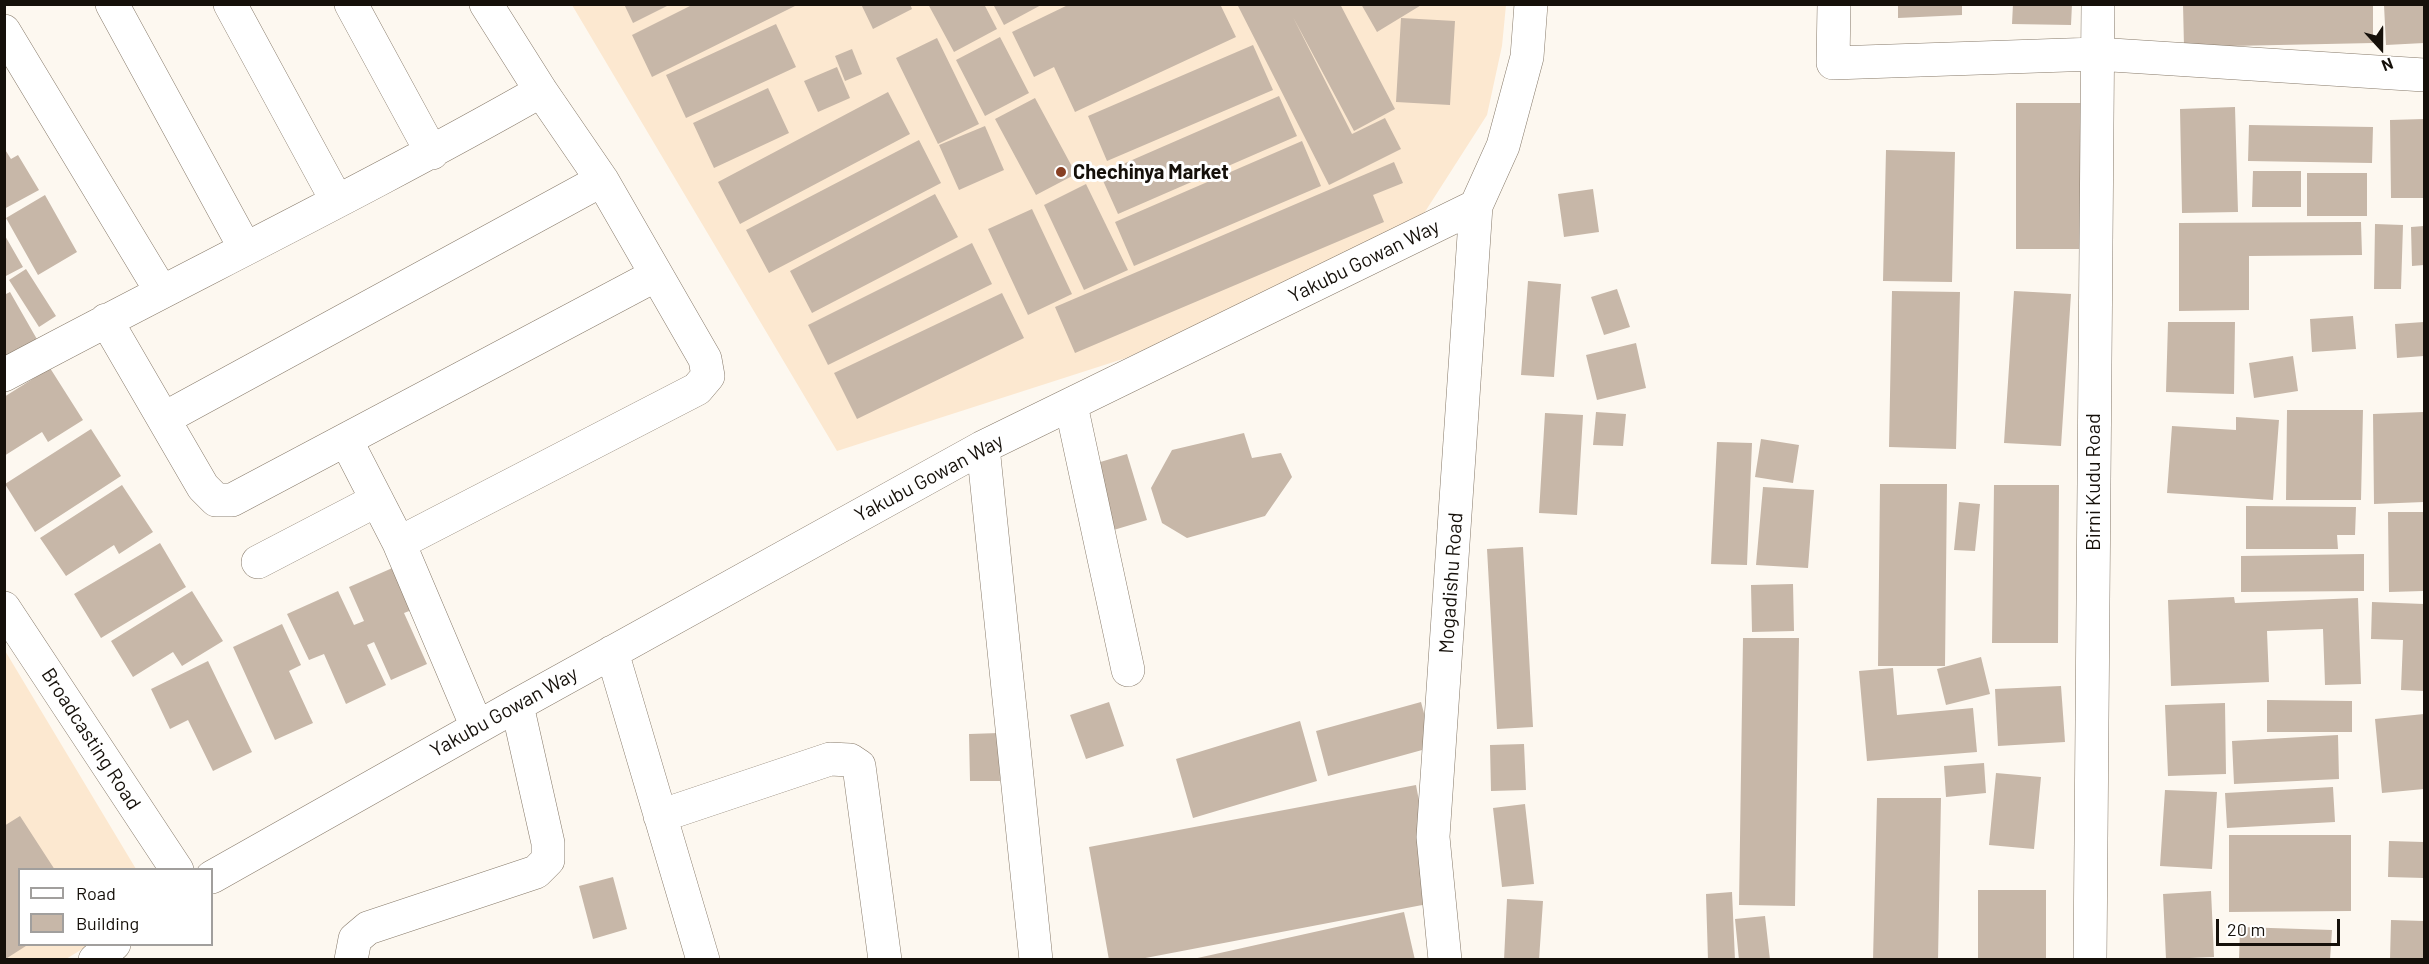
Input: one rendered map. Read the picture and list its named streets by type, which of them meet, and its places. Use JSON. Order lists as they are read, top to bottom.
{
  "streets": {
    "street": [
      "Yakubu Gowan Way",
      "Birni Kudu Road",
      "Mogadishu Road",
      "Broadcasting Road"
    ]
  },
  "crossings": [
    ["Yakubu Gowan Way", "Mogadishu Road"]
  ],
  "places": ["Chechinya Market"],
  "legend": ["Road", "Building"],
  "scale_bar": "20 m",
  "north": "bottom"
}
